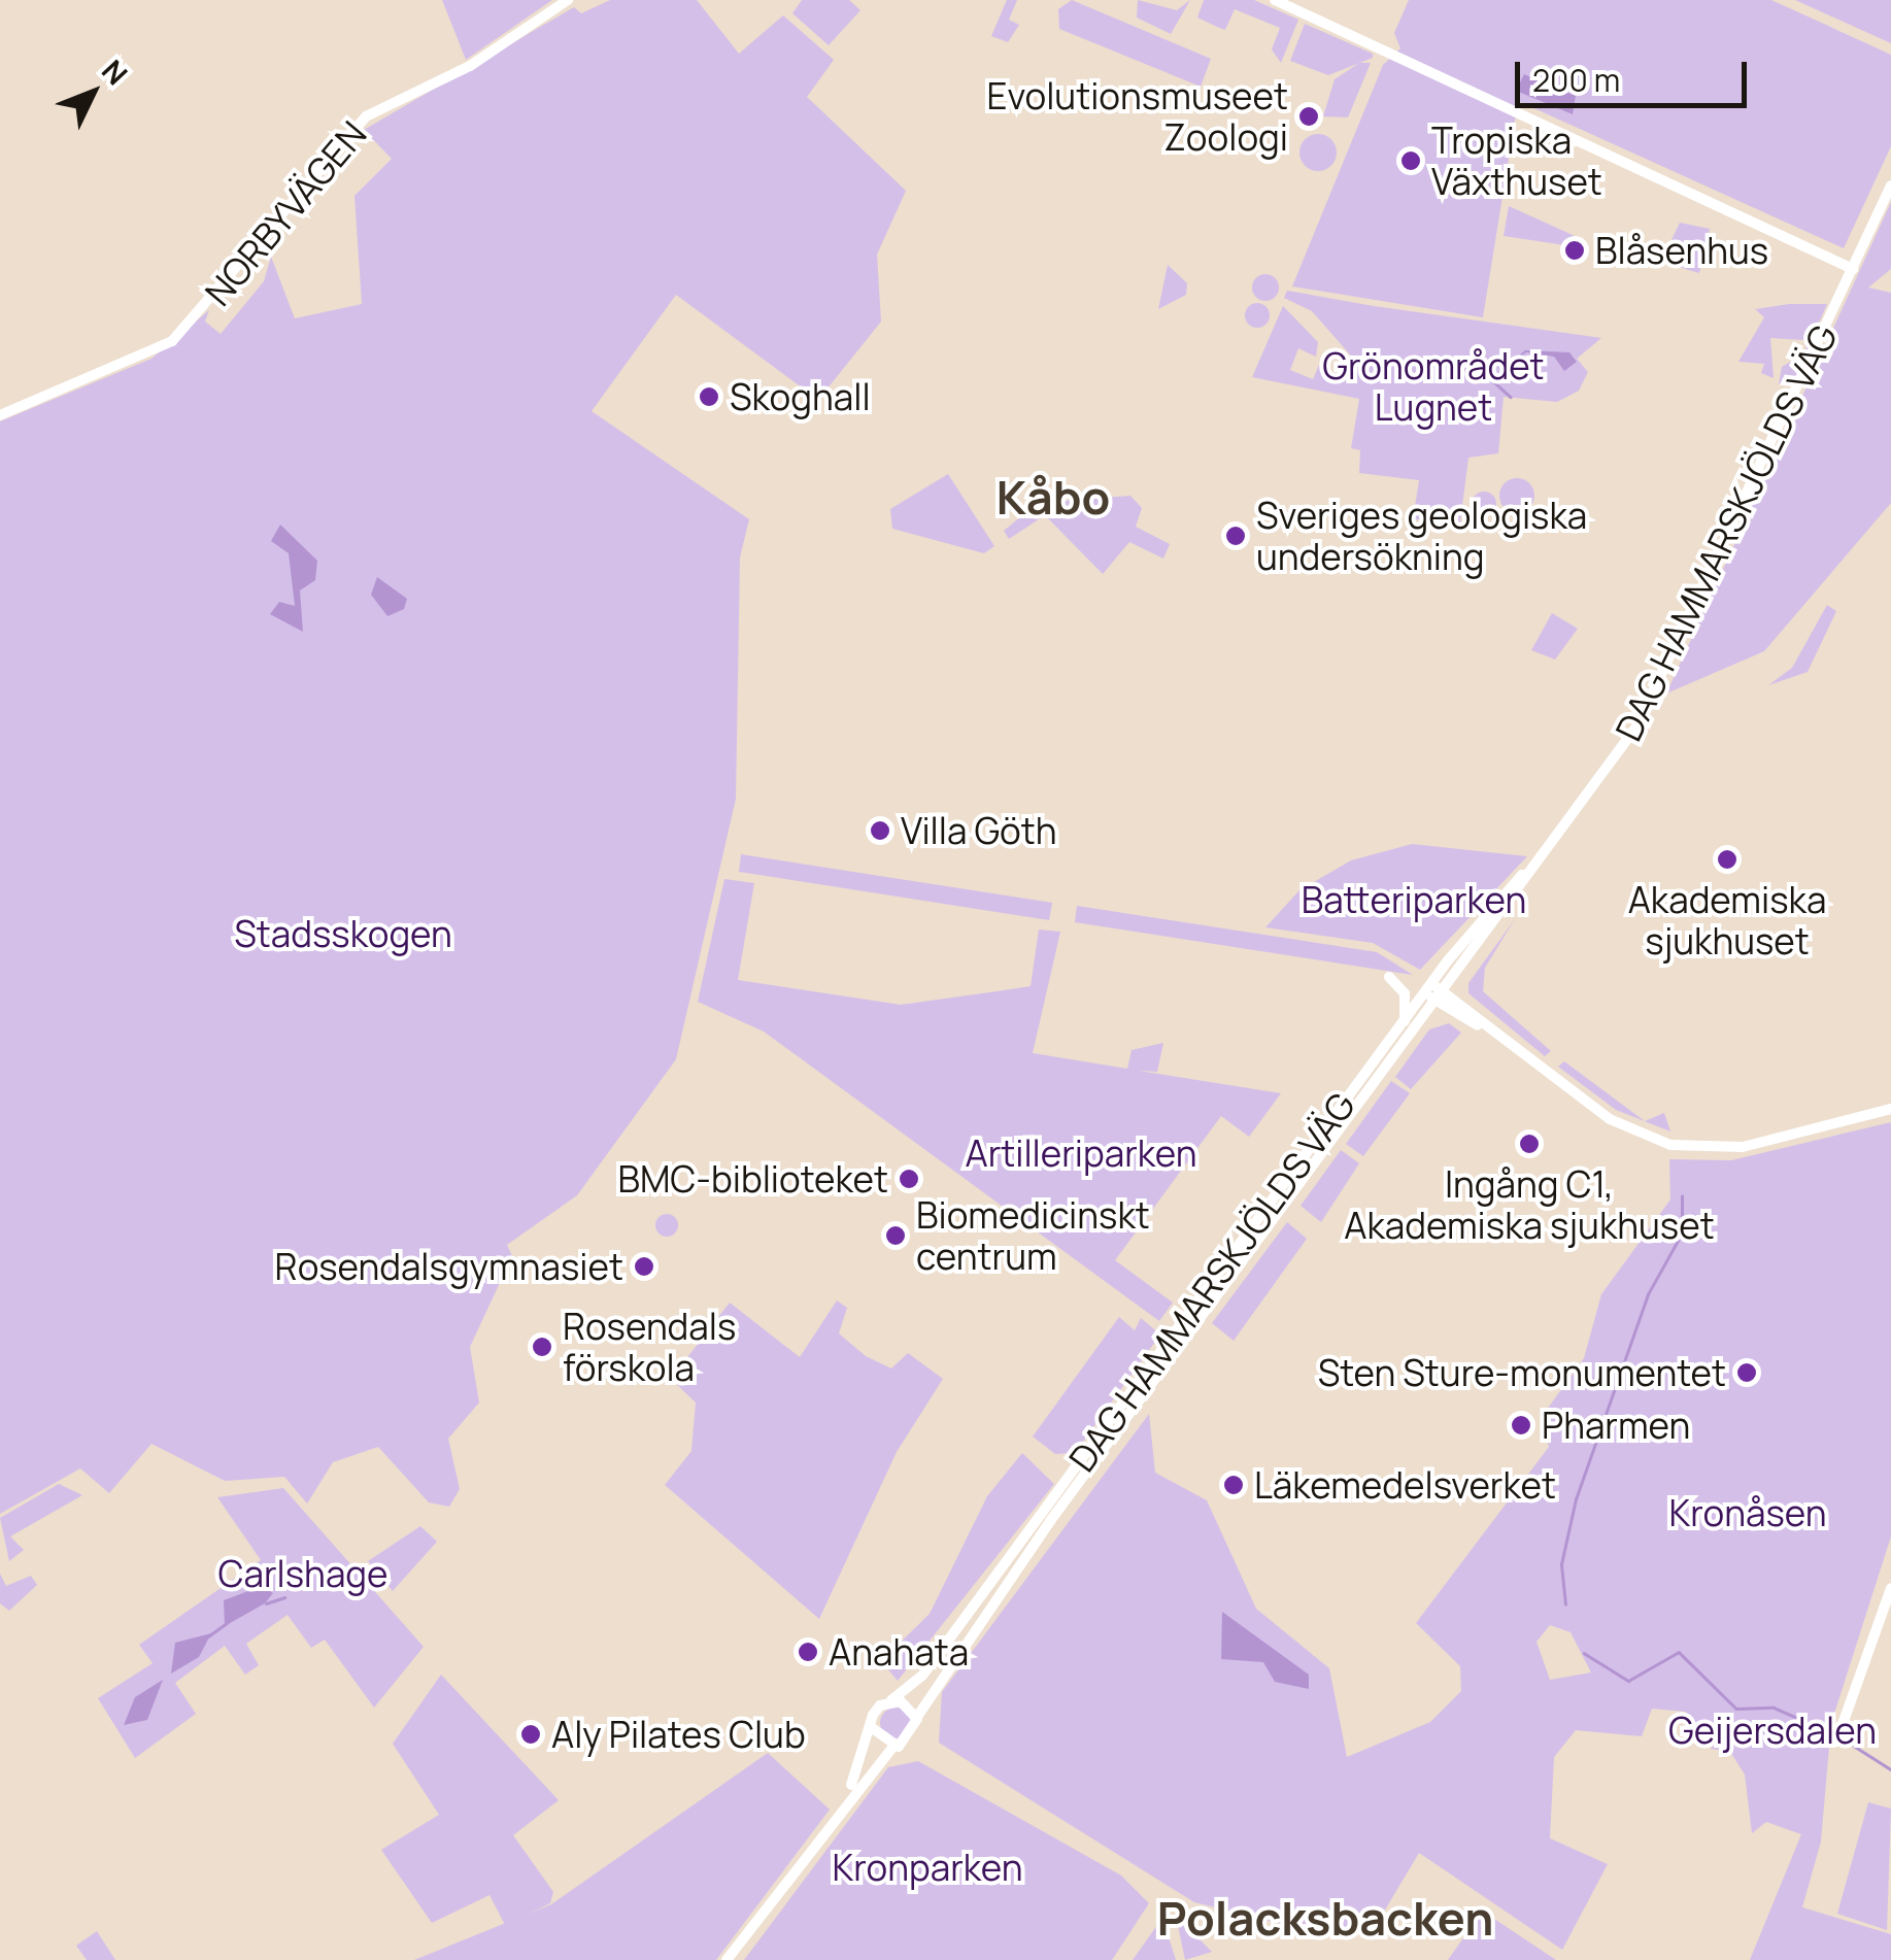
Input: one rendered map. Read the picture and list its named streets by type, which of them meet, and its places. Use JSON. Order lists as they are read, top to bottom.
{
  "streets": {
    "street": ["NORBYVÄGEN", "DAG HAMMARSKJÖLDS VÄG"]
  },
  "districts": ["Kåbo", "Polacksbacken"],
  "parks": [
    "Grönområdet Lugnet",
    "Batteriparken",
    "Stadsskogen",
    "Artilleriparken",
    "Kronåsen",
    "Carlshage",
    "Geijersdalen",
    "Kronparken"
  ],
  "places": [
    "Evolutionsmuseet Zoologi",
    "Tropiska Växthuset",
    "Blåsenhus",
    "Skoghall",
    "Sveriges geologiska undersökning",
    "Villa Göth",
    "Akademiska sjukhuset",
    "Ingång C1, Akademiska sjukhuset",
    "BMC-biblioteket",
    "Biomedicinskt centrum",
    "Rosendalsgymnasiet",
    "Rosendals förskola",
    "Sten Sture-monumentet",
    "Pharmen",
    "Läkemedelsverket",
    "Anahata",
    "Aly Pilates Club"
  ],
  "scale_bar": "200 m",
  "north": "top right"
}
